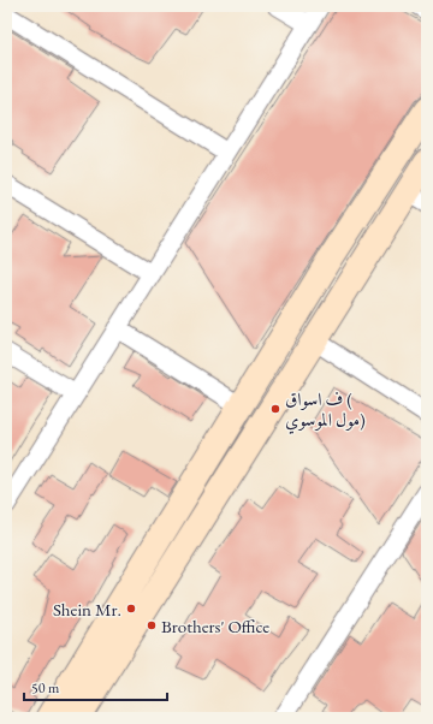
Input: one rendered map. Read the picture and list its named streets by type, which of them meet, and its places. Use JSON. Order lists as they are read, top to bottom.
{
  "places": ["ف اسواق ( مول الموسوي)", "Shein Mr.", "Brothers' Office"],
  "scale_bar": "50 m"
}
